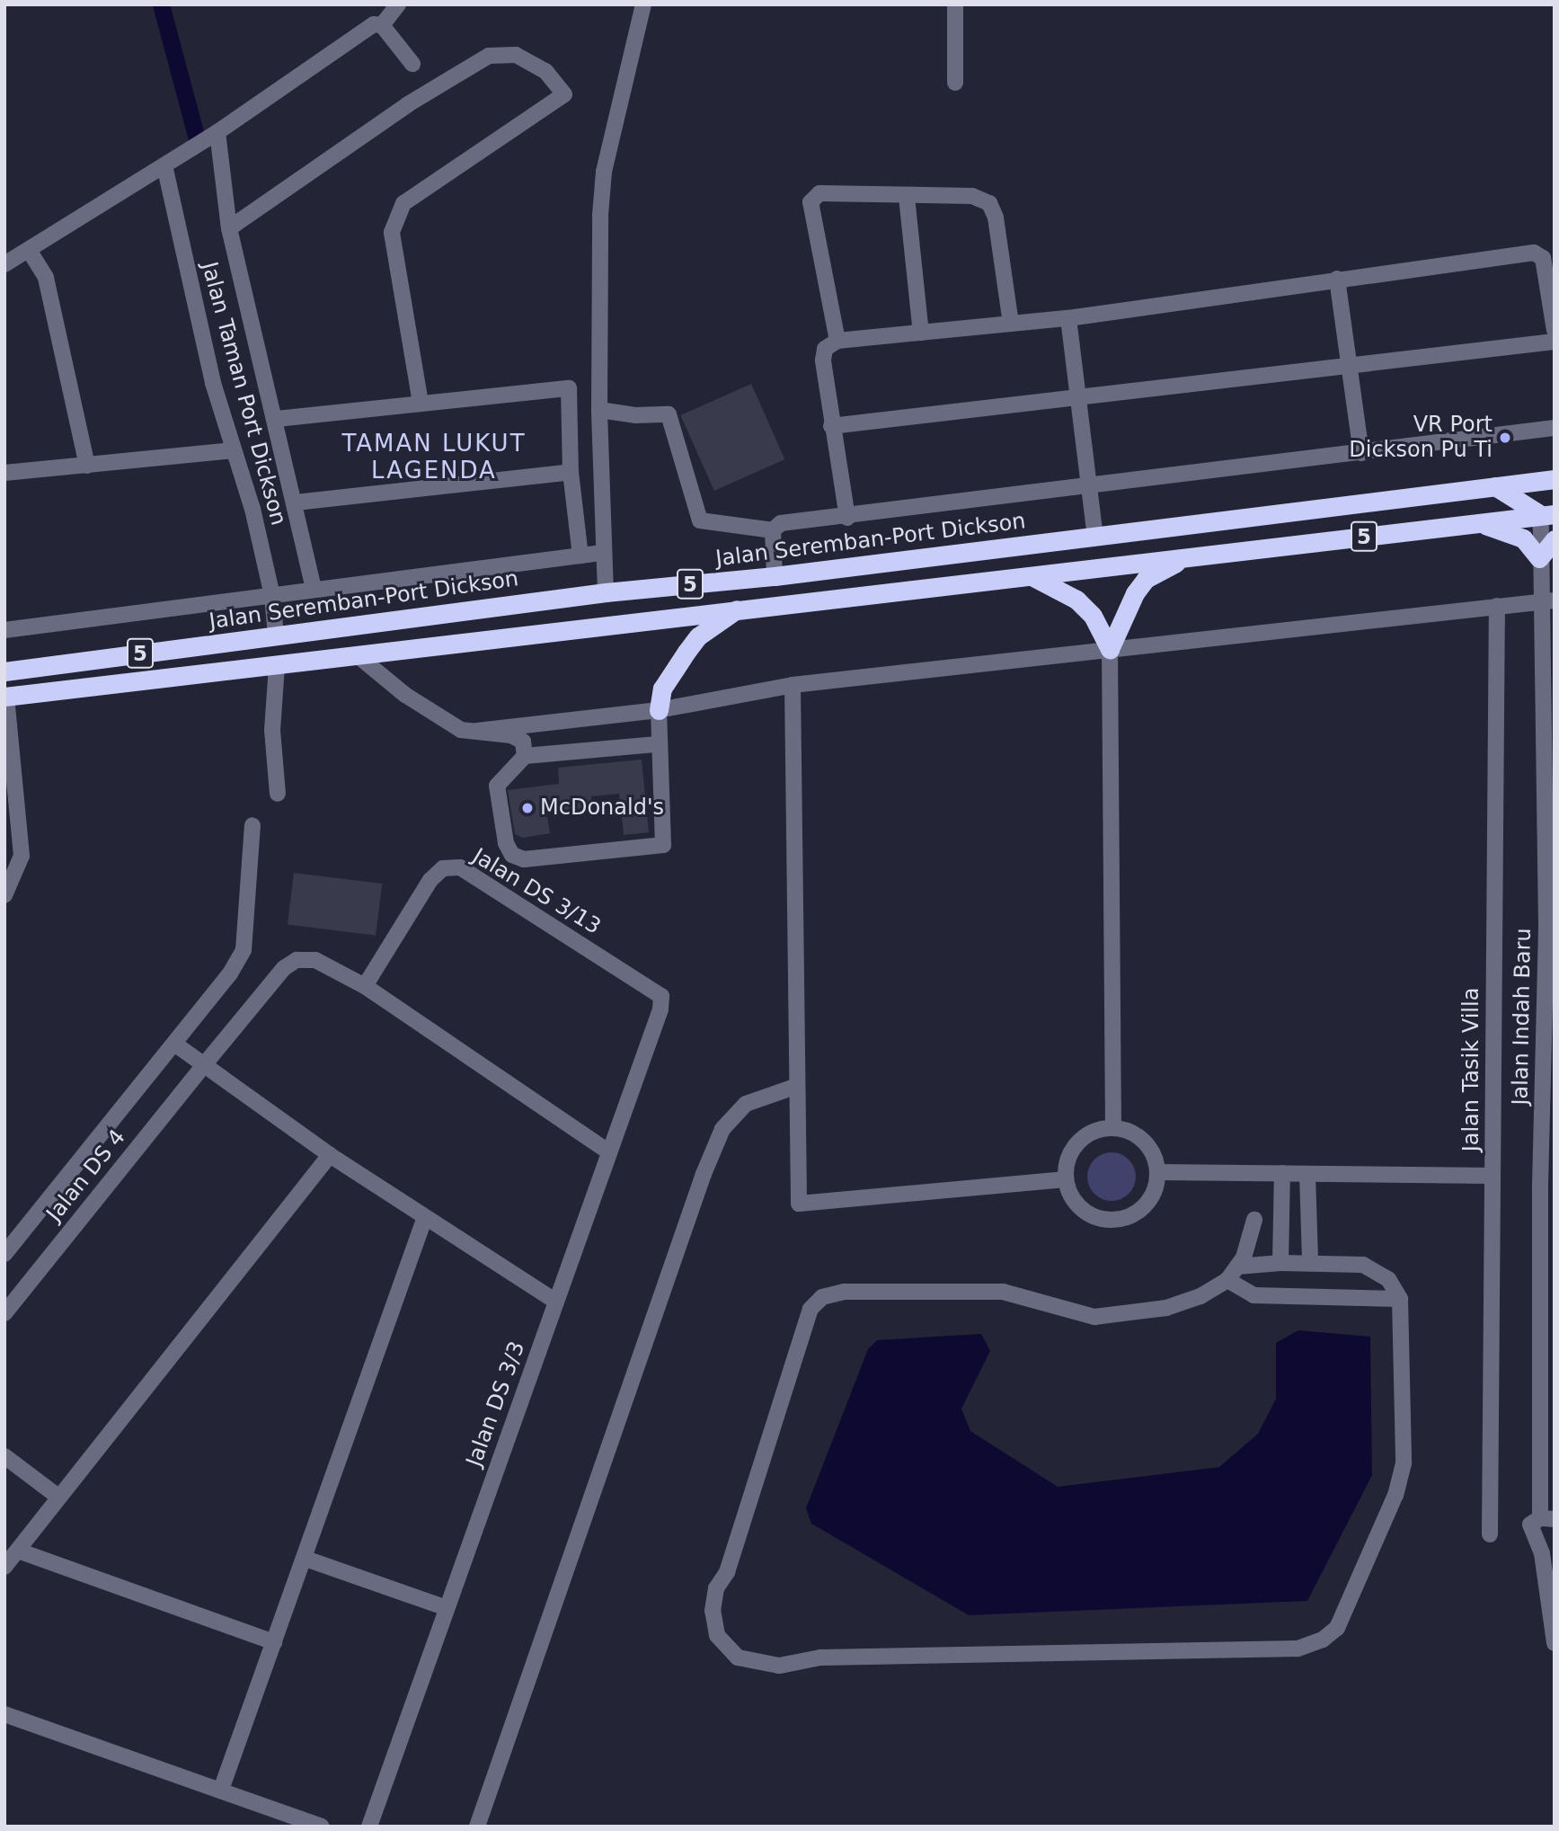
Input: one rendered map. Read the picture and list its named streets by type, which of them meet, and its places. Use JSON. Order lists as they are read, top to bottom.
{
  "streets": {
    "highway": ["5", "Jalan Seremban-Port Dickson"],
    "street": [
      "Jalan Taman Port Dickson",
      "Jalan DS 3/13",
      "Jalan Indah Baru",
      "Jalan Tasik Villa",
      "Jalan DS 4",
      "Jalan DS 3/3"
    ]
  },
  "crossings": [
    ["Jalan Taman Port Dickson", "Jalan Seremban-Port Dickson"],
    ["5", "Jalan Indah Baru"],
    ["Jalan DS 3/13", "Jalan DS 4"],
    ["Jalan DS 3/13", "Jalan DS 3/3"],
    ["Jalan DS 4", "Jalan DS 3/3"]
  ],
  "districts": ["TAMAN LUKUT LAGENDA"],
  "places": ["VR Port Dickson Pu Ti", "McDonald's"]
}
